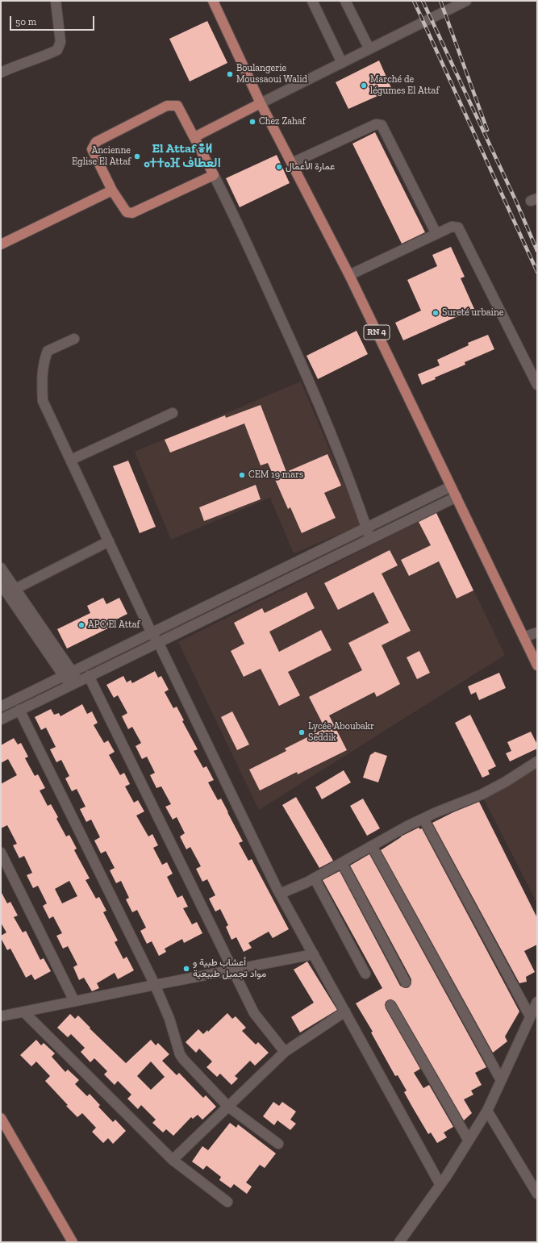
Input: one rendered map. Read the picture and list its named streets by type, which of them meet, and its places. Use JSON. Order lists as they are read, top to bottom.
{
  "streets": {
    "main road": ["RN 4"]
  },
  "districts": ["El Attaf ⴻⵍ ⴰⵜⵜⴰⴼ العطاف"],
  "places": [
    "Boulangerie Moussaoui Walid",
    "Marché de légumes El Attaf",
    "Chez Zahaf",
    "Ancienne Eglise El Attaf",
    "عمارة الأعمال",
    "Sureté urbaine",
    "CEM 19 mars",
    "APC El Attaf",
    "Lycée Aboubakr Seddik",
    "أعشاب طبية و مواد تجميل طبيعية"
  ],
  "scale_bar": "50 m"
}
